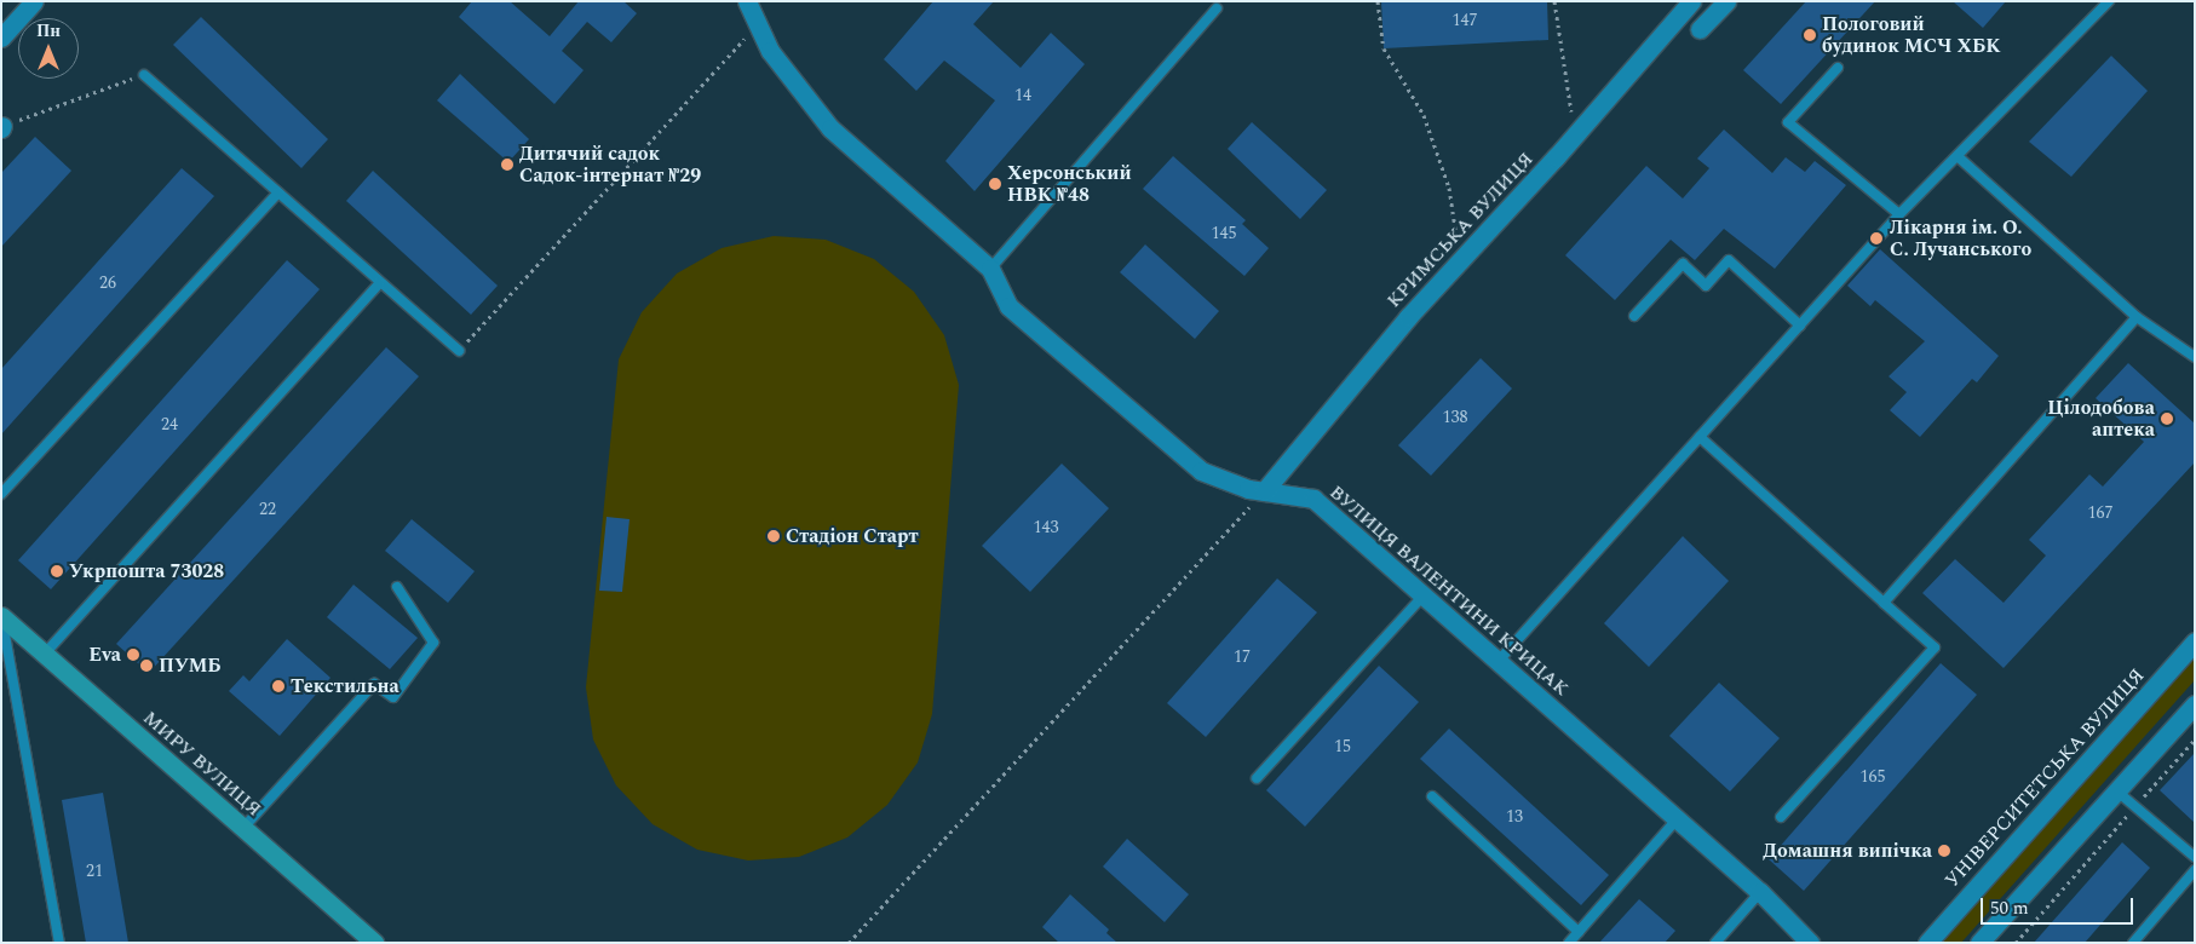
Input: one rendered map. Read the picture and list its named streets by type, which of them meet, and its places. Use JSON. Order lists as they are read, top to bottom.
{
  "streets": {
    "street": [
      "КРИМСЬКА ВУЛИЦЯ",
      "ВУЛИЦЯ ВАЛЕНТИНИ КРИЦАК",
      "МИРУ ВУЛИЦЯ",
      "УНІВЕРСИТЕТСЬКА ВУЛИЦЯ"
    ]
  },
  "crossings": [
    ["КРИМСЬКА ВУЛИЦЯ", "ВУЛИЦЯ ВАЛЕНТИНИ КРИЦАК"]
  ],
  "places": [
    "Пологовий будинок МСЧ ХБК",
    "Дитячий садок Садок-інтернат №29",
    "Херсонський НВК №48",
    "Лікарня ім. О. С. Лучанського",
    "Цiлодобова аптека",
    "Стадіон Старт",
    "Укрпошта 73028",
    "Eva",
    "ПУМБ",
    "Текстильна",
    "Домашня випічка"
  ],
  "house_numbers": [
    "147",
    "14",
    "145",
    "26",
    "138",
    "24",
    "22",
    "167",
    "143",
    "17",
    "15",
    "165",
    "13",
    "21"
  ],
  "scale_bar": "50 m",
  "north": "top"
}
